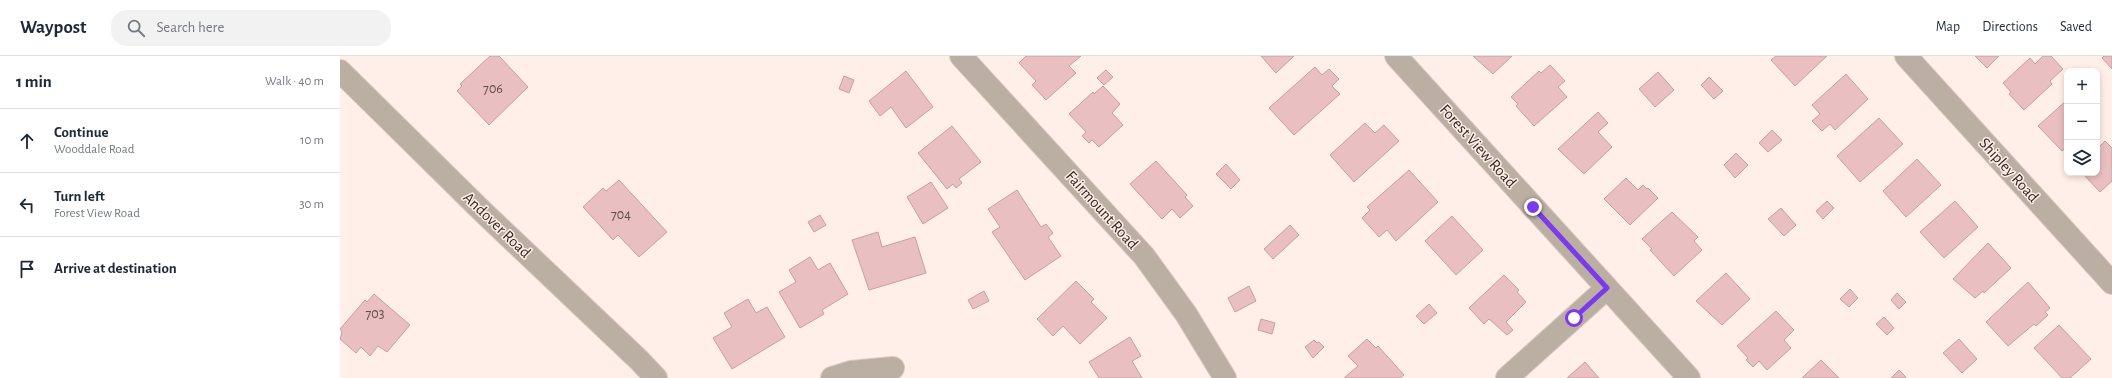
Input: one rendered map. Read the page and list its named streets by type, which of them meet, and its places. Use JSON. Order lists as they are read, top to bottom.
{
  "streets": {
    "street": [
      "Forest View Road",
      "Shipley Road",
      "Fairmount Road",
      "Andover Road"
    ]
  },
  "house_numbers": ["706", "704", "703"],
  "page": {
    "header": "Waypost",
    "search": "Search here",
    "nav": ["Map", "Directions", "Saved"],
    "heading": ["1 min", "Walk · 40 m"],
    "map_buttons": ["+", "−"],
    "list": [
      ["Continue", "Wooddale Road", "10 m"],
      ["Turn left", "Forest View Road", "30 m"],
      "Arrive at destination"
    ]
  }
}
